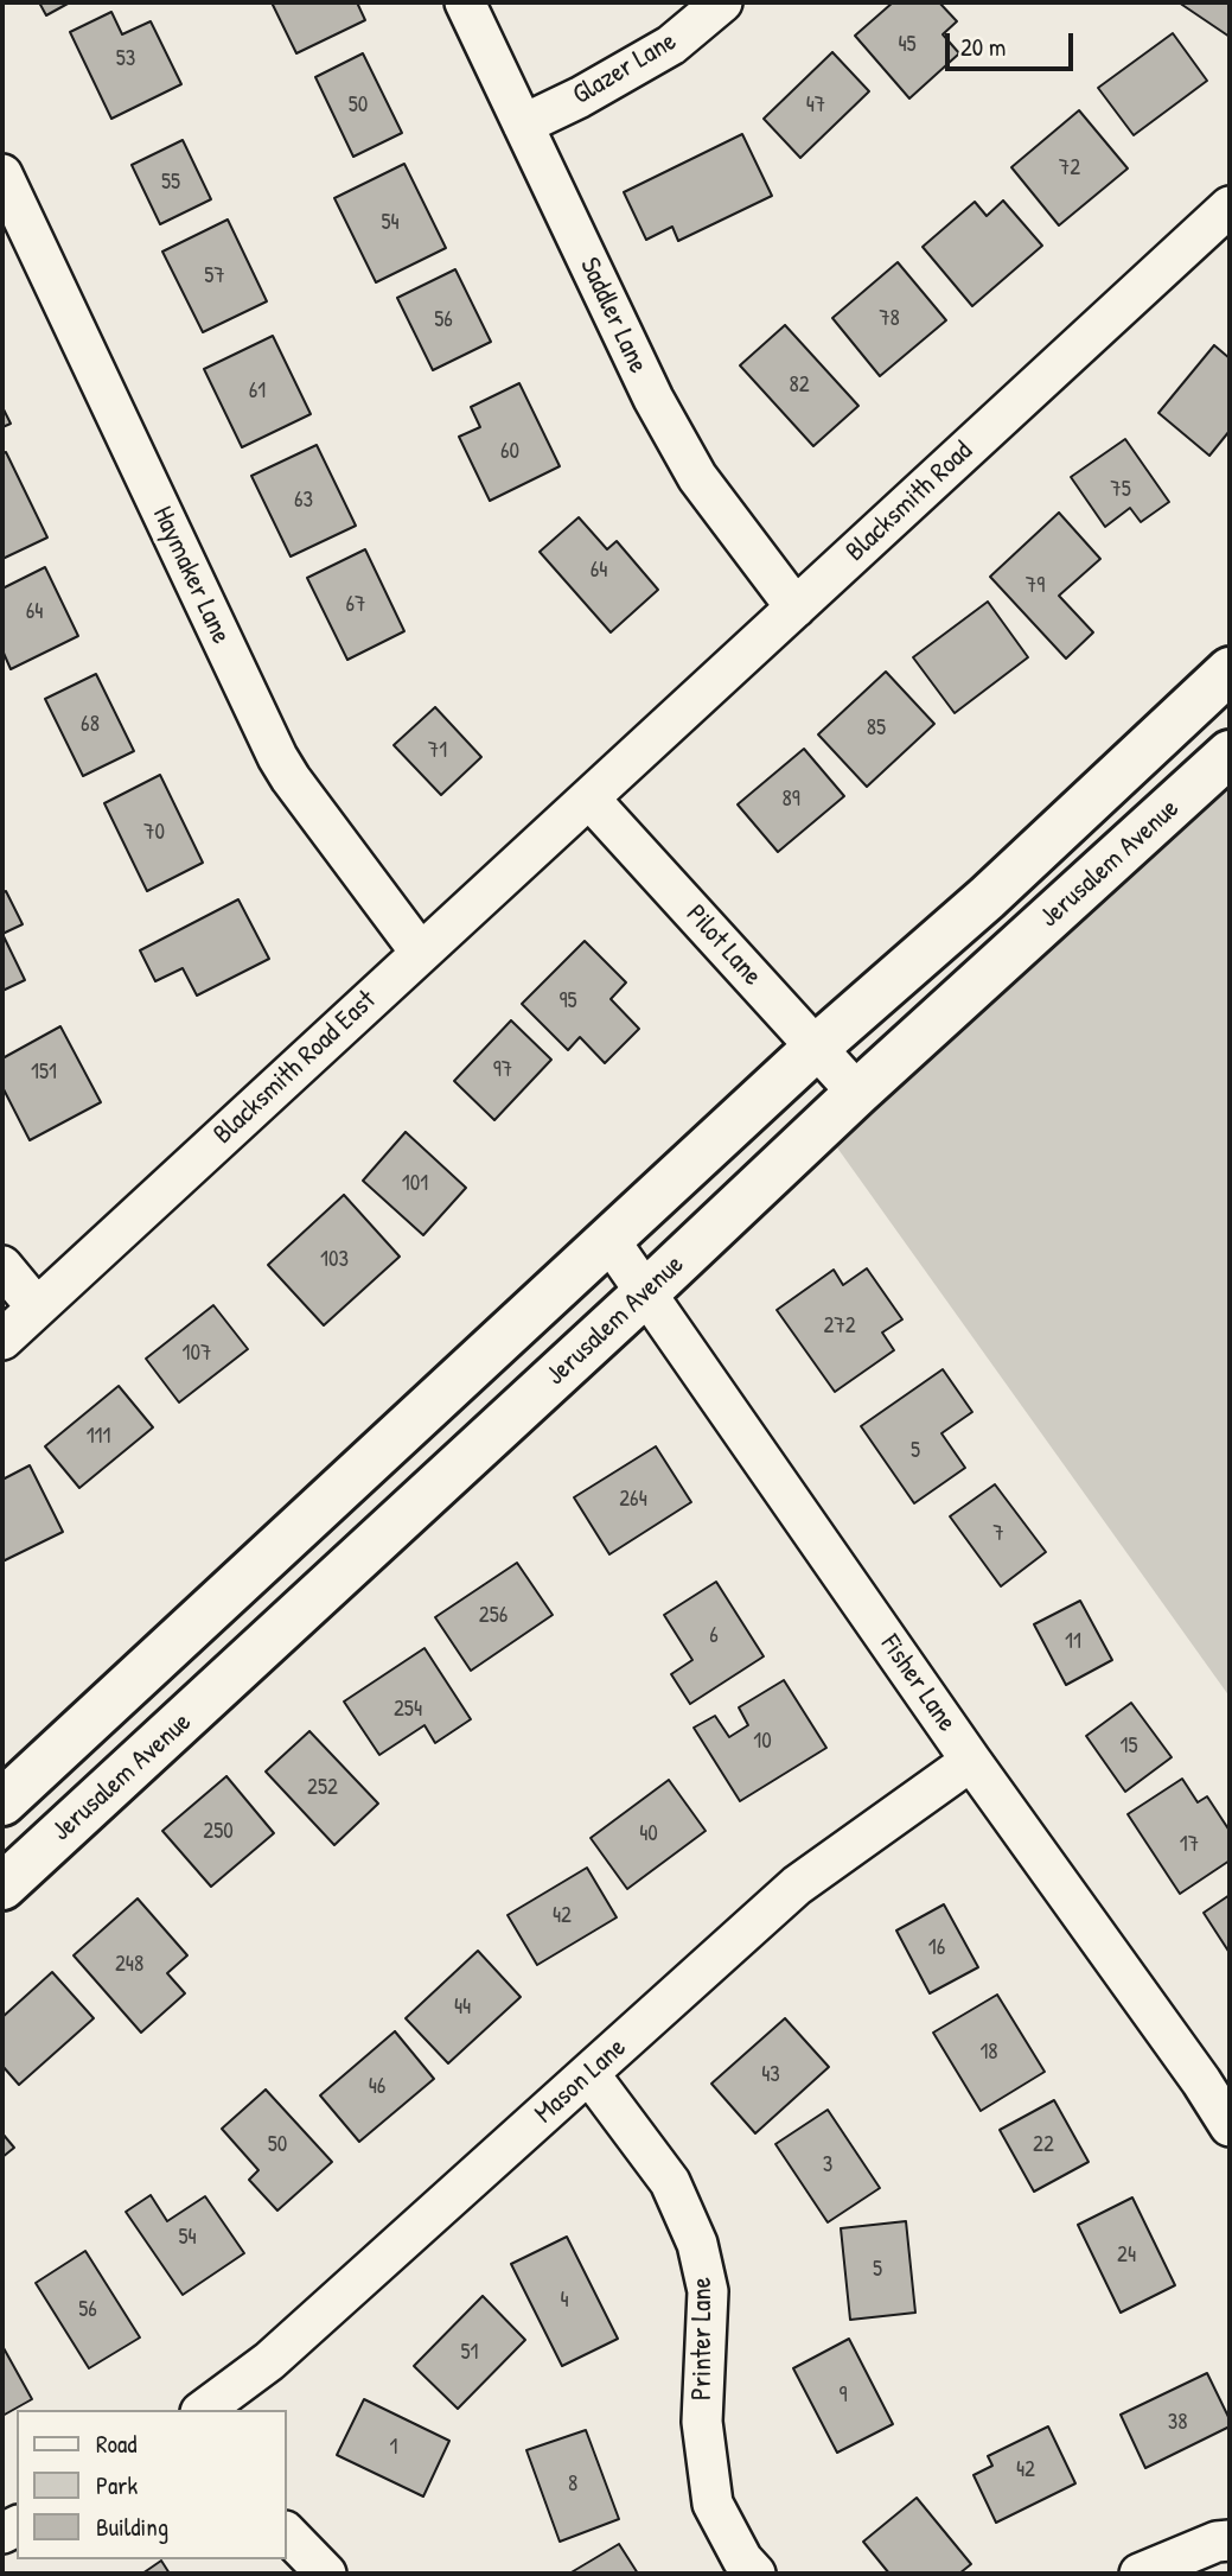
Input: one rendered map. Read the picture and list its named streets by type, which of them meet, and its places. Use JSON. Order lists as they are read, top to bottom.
{
  "streets": {
    "main road": ["Jerusalem Avenue"],
    "street": [
      "Glazer Lane",
      "Saddler Lane",
      "Blacksmith Road",
      "Haymaker Lane",
      "Pilot Lane",
      "Blacksmith Road East",
      "Fisher Lane",
      "Mason Lane",
      "Printer Lane"
    ]
  },
  "crossings": [
    ["Glazer Lane", "Saddler Lane"],
    ["Saddler Lane", "Blacksmith Road"],
    ["Blacksmith Road", "Pilot Lane"],
    ["Blacksmith Road", "Blacksmith Road East"],
    ["Haymaker Lane", "Blacksmith Road East"],
    ["Jerusalem Avenue", "Pilot Lane"],
    ["Jerusalem Avenue", "Fisher Lane"],
    ["Pilot Lane", "Blacksmith Road East"],
    ["Fisher Lane", "Mason Lane"],
    ["Mason Lane", "Printer Lane"]
  ],
  "house_numbers": [
    "45",
    "53",
    "50",
    "47",
    "72",
    "55",
    "54",
    "57",
    "78",
    "56",
    "82",
    "61",
    "60",
    "75",
    "63",
    "64",
    "79",
    "67",
    "64",
    "68",
    "85",
    "71",
    "89",
    "70",
    "95",
    "97",
    "151",
    "101",
    "103",
    "272",
    "107",
    "111",
    "5",
    "264",
    "7",
    "256",
    "6",
    "11",
    "254",
    "10",
    "15",
    "252",
    "250",
    "40",
    "17",
    "42",
    "16",
    "248",
    "44",
    "18",
    "43",
    "46",
    "50",
    "22",
    "3",
    "54",
    "24",
    "5",
    "4",
    "56",
    "51",
    "9",
    "38",
    "1",
    "42",
    "8"
  ],
  "legend": ["Road", "Park", "Building"],
  "scale_bar": "20 m"
}
